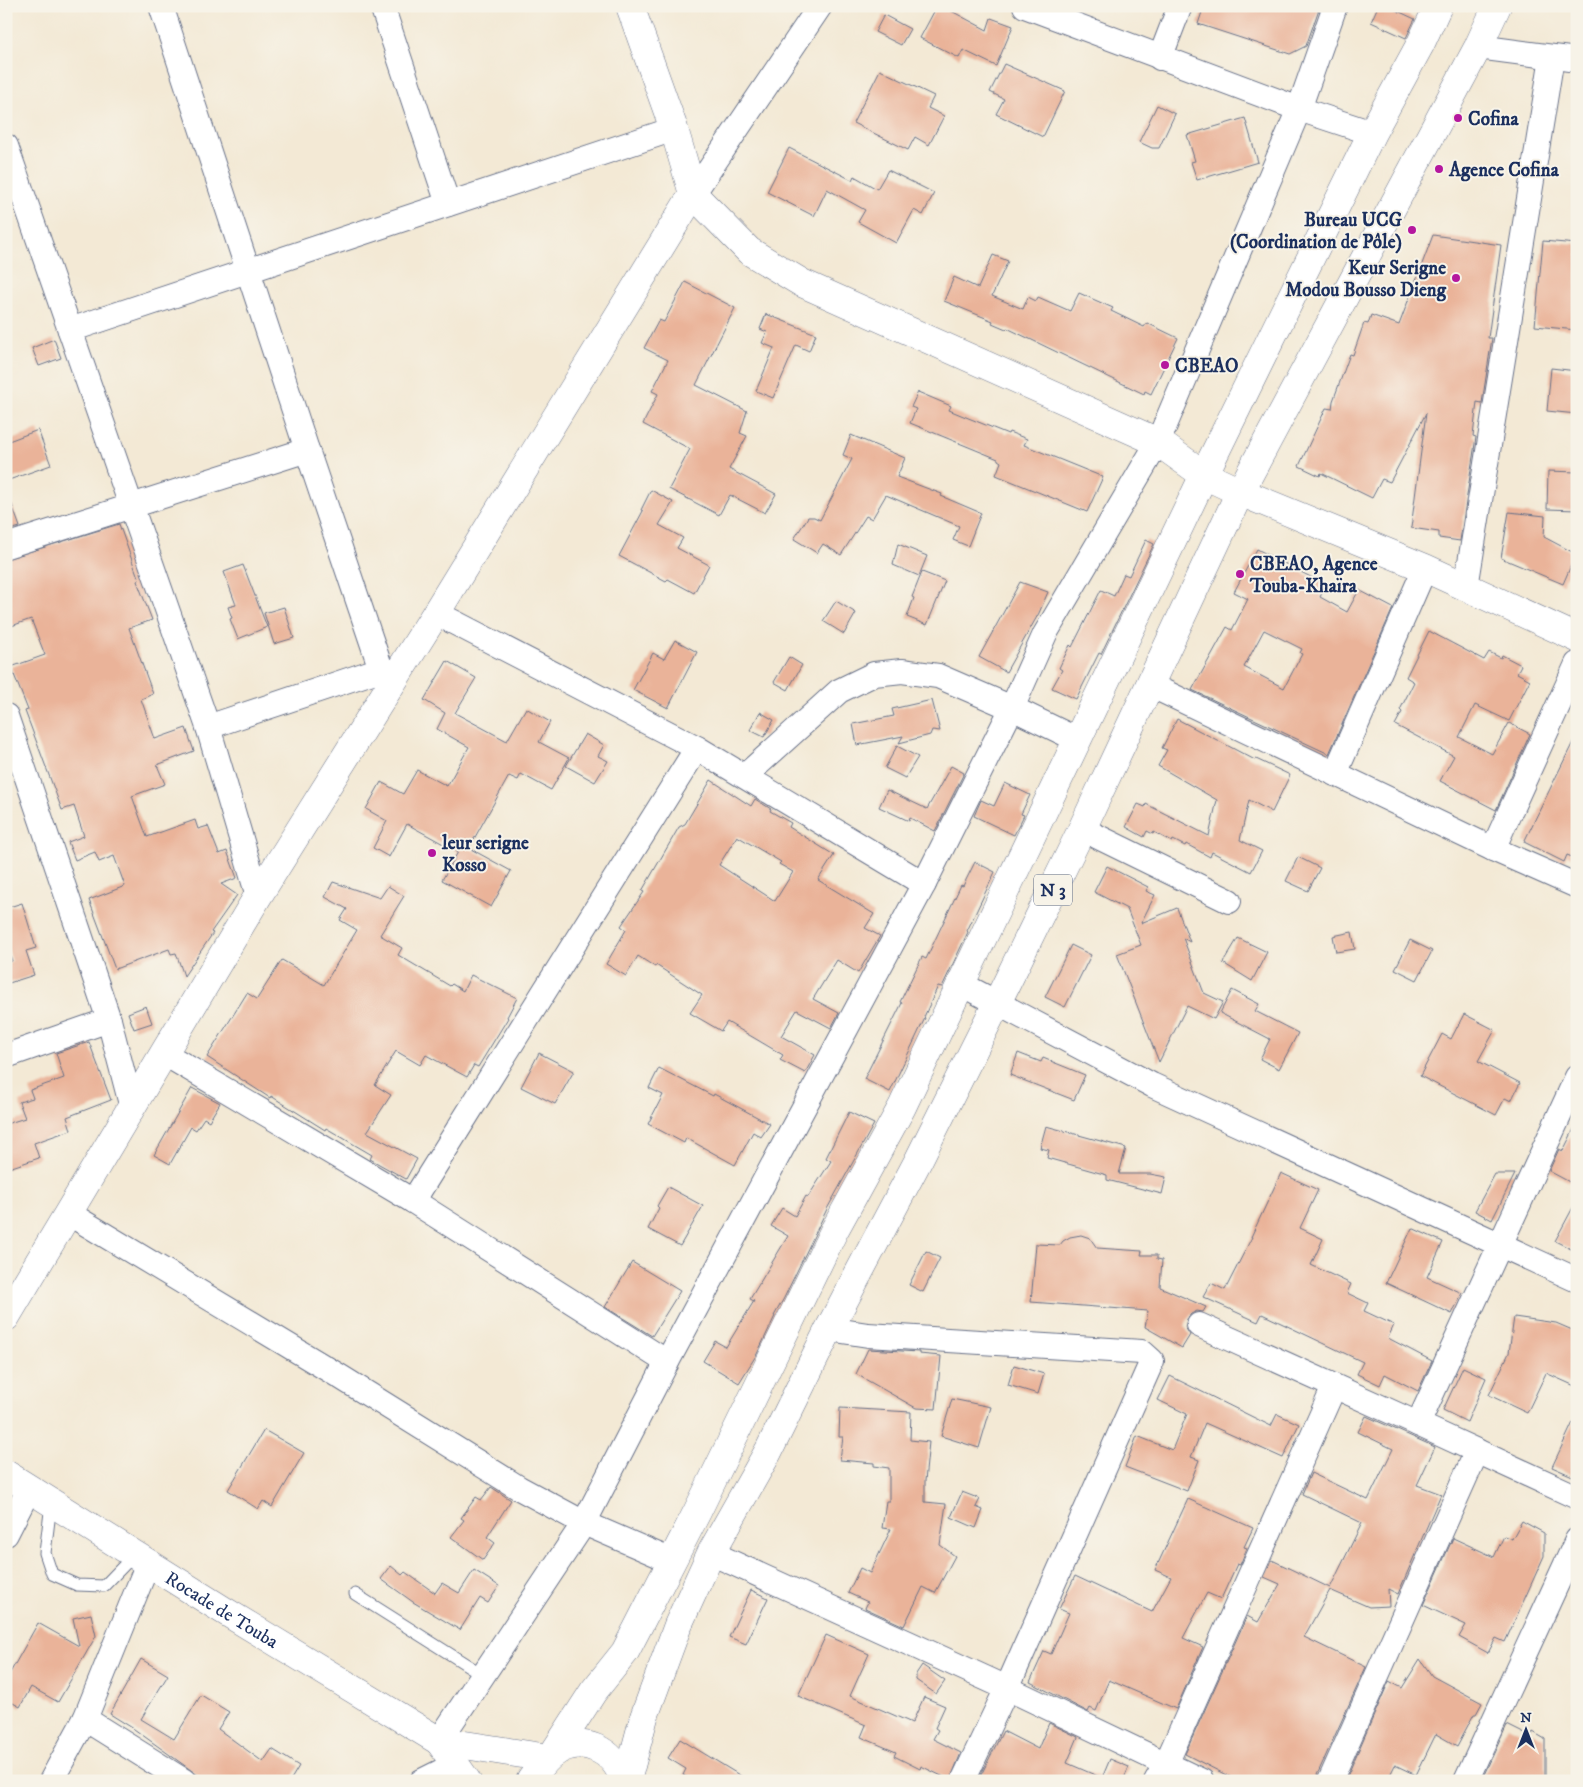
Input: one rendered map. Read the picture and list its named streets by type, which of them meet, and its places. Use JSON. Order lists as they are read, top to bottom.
{
  "streets": {
    "main road": ["N 3", "Rocade de Touba"]
  },
  "crossings": [
    ["N 3", "Rocade de Touba"]
  ],
  "places": [
    "Cofina",
    "Agence Cofina",
    "Bureau UCG (Coordination de Pôle)",
    "Keur Serigne Modou Bousso Dieng",
    "CBEAO",
    "CBEAO, Agence Touba-Khaïra",
    "leur serigne Kosso"
  ],
  "north": "top"
}
